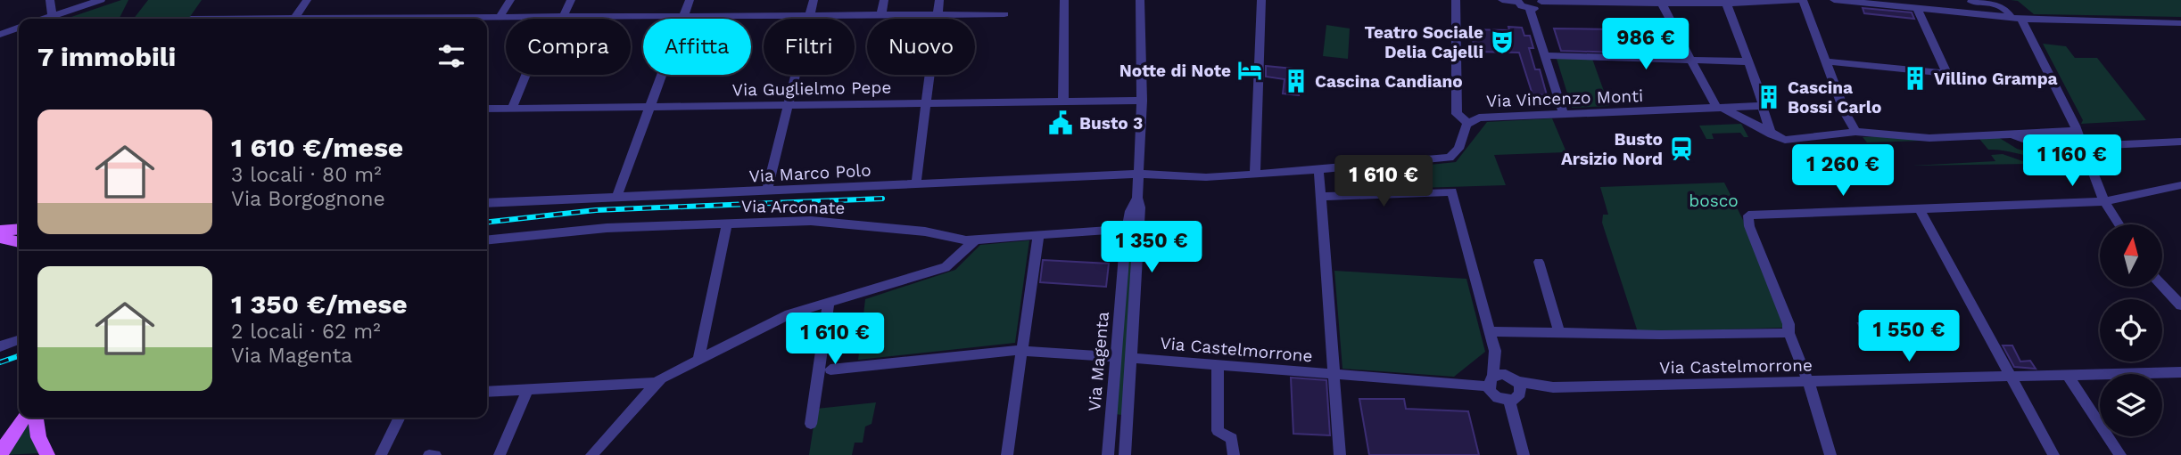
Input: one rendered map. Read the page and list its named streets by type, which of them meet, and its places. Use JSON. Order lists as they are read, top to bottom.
{
  "streets": {
    "street": [
      "Via Guglielmo Pepe",
      "Via Vincenzo Monti",
      "Via Marco Polo",
      "Via Arconate",
      "Via Castelmorrone",
      "Via Magenta"
    ]
  },
  "crossings": [
    ["Via Guglielmo Pepe", "Via Magenta"],
    ["Via Vincenzo Monti", "Via Marco Polo"],
    ["Via Vincenzo Monti", "Via Magenta"],
    ["Via Marco Polo", "Via Magenta"],
    ["Via Arconate", "Via Magenta"],
    ["Via Castelmorrone", "Via Magenta"]
  ],
  "parks": ["bosco"],
  "places": {
    "theatre": ["Teatro Sociale Delia Cajelli"],
    "hotel": ["Notte di Note"],
    "building": ["Villino Grampa", "Cascina Candiano", "Cascina Bossi Carlo"],
    "public building": ["Busto 3"],
    "station": ["Busto Arsizio Nord"]
  },
  "north": "top",
  "page": {
    "price": [
      "986 €",
      "1 160 €",
      "1 260 €",
      "1 610 €",
      "1 350 €",
      "1 550 €",
      "1 610 €"
    ],
    "chip": [
      "Compra",
      "Affitta",
      "Filtri",
      "Nuovo"
    ],
    "heading": "7 immobili",
    "list": [
      {
        "name": "1 610 €/mese",
        "note": "3 locali · 80 m² · Via Borgognone"
      },
      {
        "name": "1 350 €/mese",
        "note": "2 locali · 62 m² · Via Magenta"
      }
    ]
  }
}
